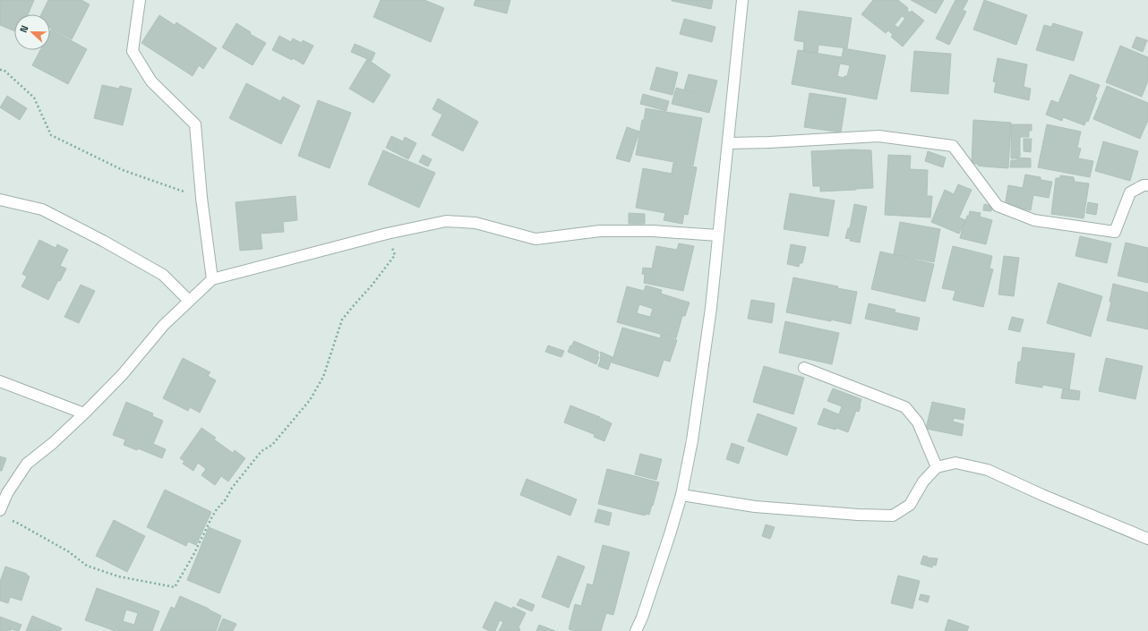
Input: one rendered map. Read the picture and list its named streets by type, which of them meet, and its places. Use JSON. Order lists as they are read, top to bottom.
{
  "north": "left"
}
